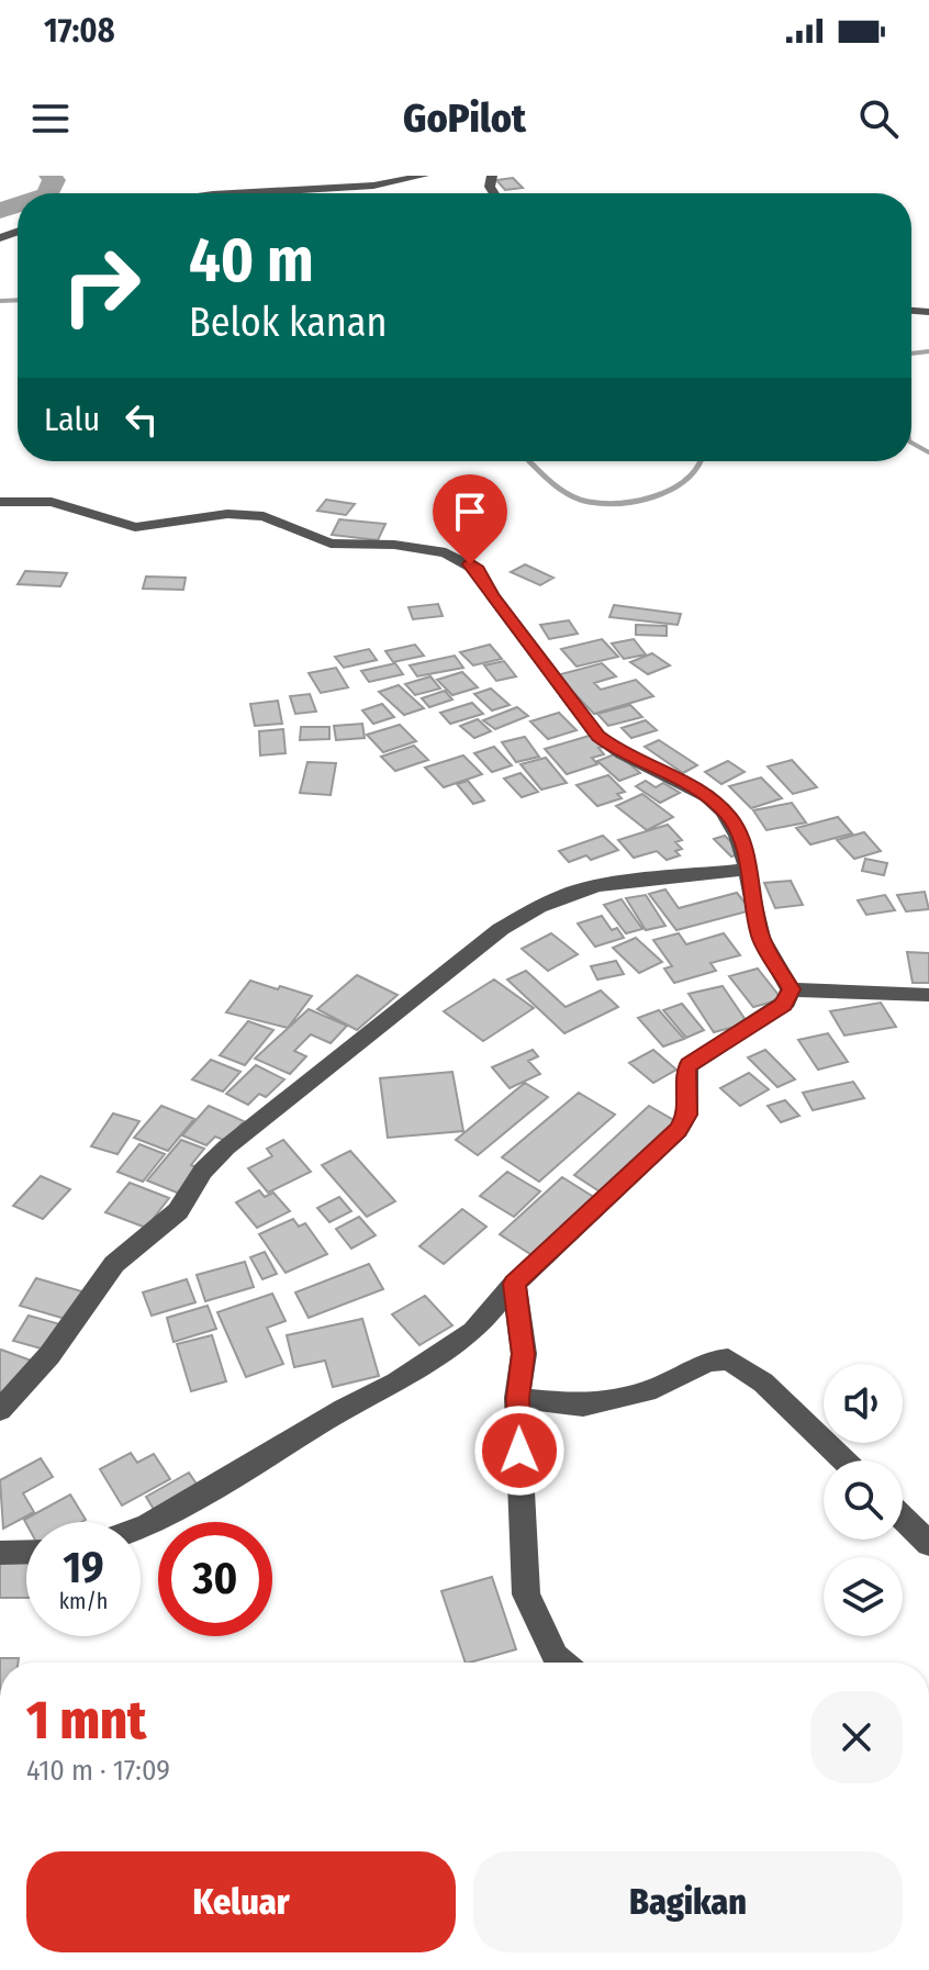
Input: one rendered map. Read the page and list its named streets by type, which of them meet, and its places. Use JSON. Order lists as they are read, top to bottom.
{
  "page": {
    "status": "17:08",
    "header": "GoPilot",
    "turn": ["40 m", "Belok kanan"],
    "then": "Lalu",
    "speed": "19 km/h",
    "limit": "30",
    "heading": ["1 mnt", "410 m · 17:09"],
    "buttons": ["Keluar", "Bagikan"]
  }
}
